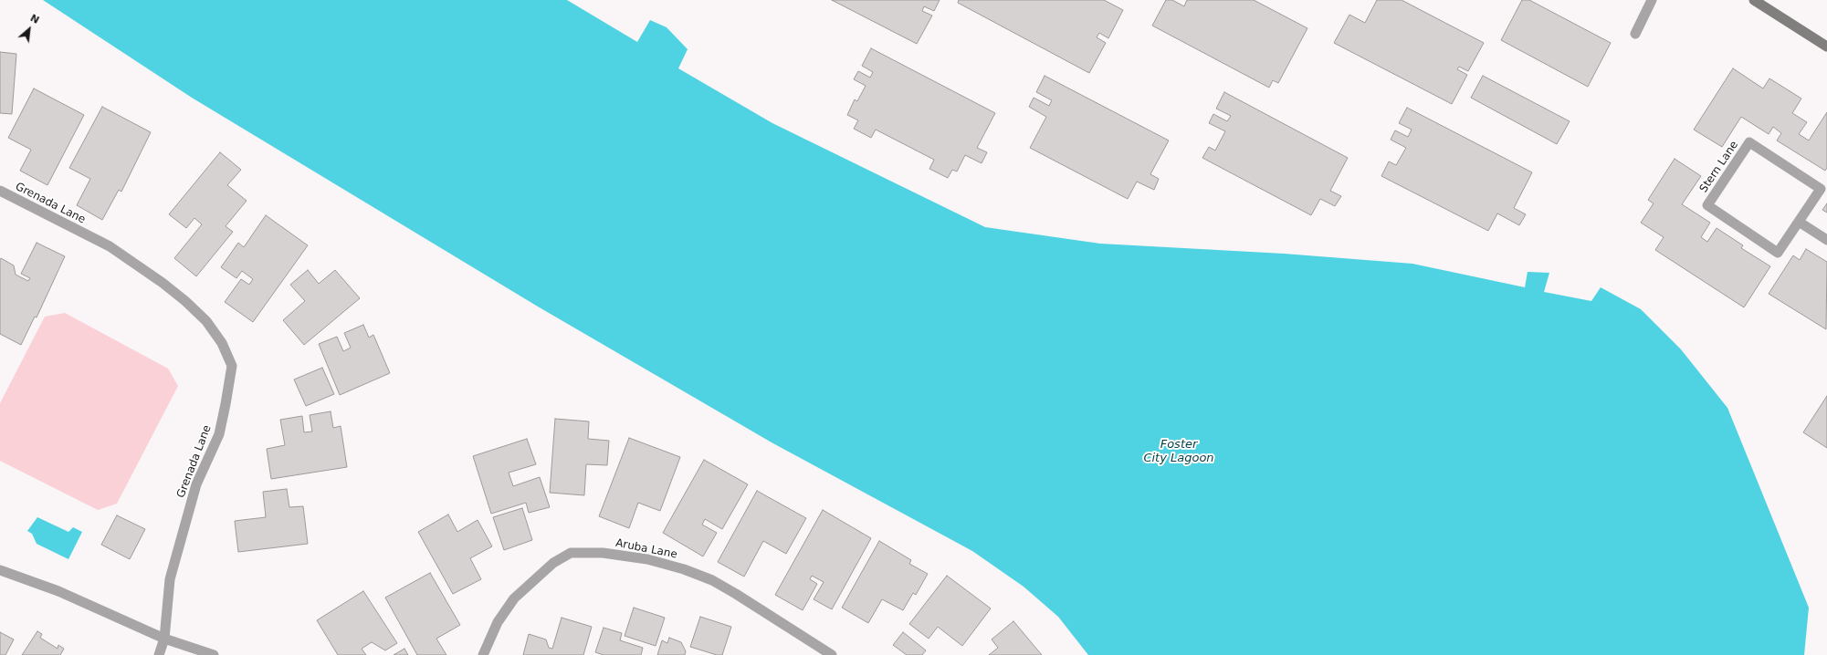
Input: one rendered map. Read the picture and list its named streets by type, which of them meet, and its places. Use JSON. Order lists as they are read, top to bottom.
{
  "streets": {
    "street": ["Stern Lane", "Grenada Lane", "Aruba Lane"]
  },
  "water": ["Foster City Lagoon"],
  "north": "top right"
}
